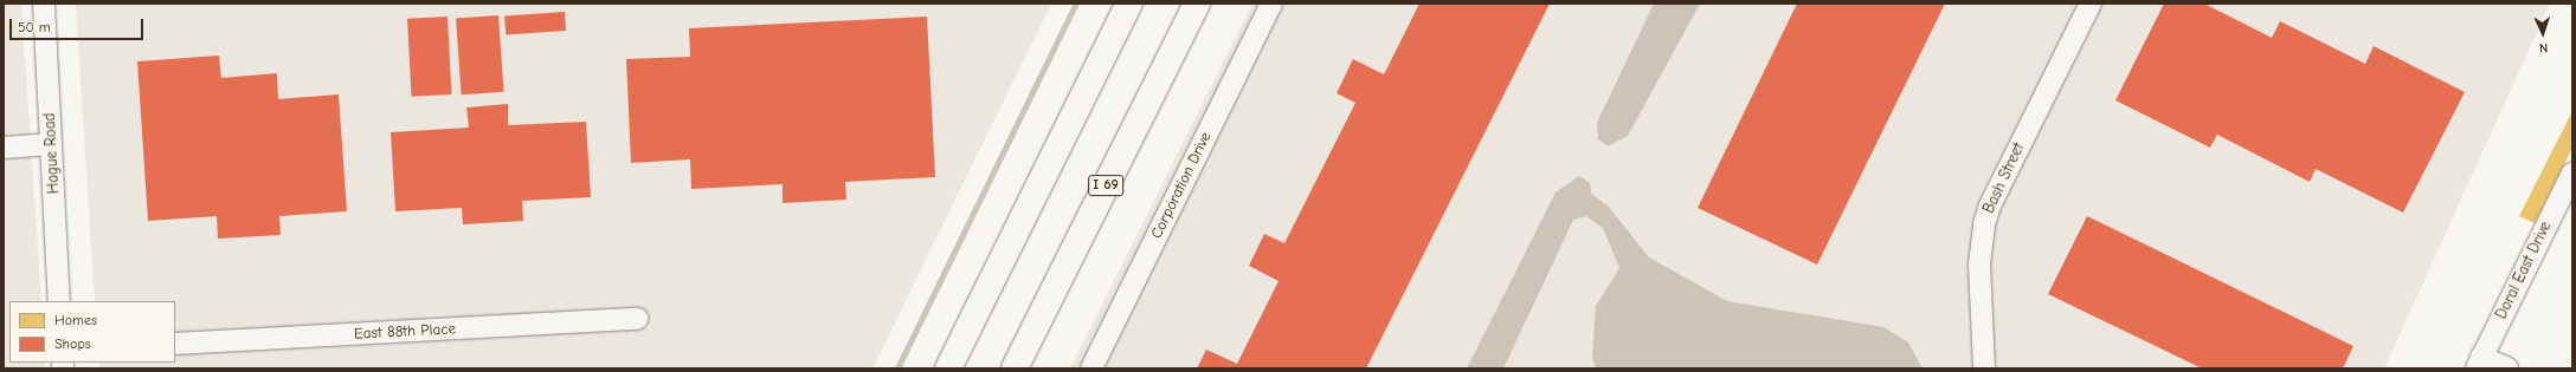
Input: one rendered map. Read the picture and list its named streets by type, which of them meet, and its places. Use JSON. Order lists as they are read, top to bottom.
{
  "streets": {
    "highway": ["I 69"],
    "street": [
      "Hague Road",
      "Bash Street",
      "Corporation Drive",
      "Doral East Drive",
      "East 88th Place"
    ]
  },
  "legend": ["Homes", "Shops"],
  "scale_bar": "50 m",
  "north": "bottom"
}
